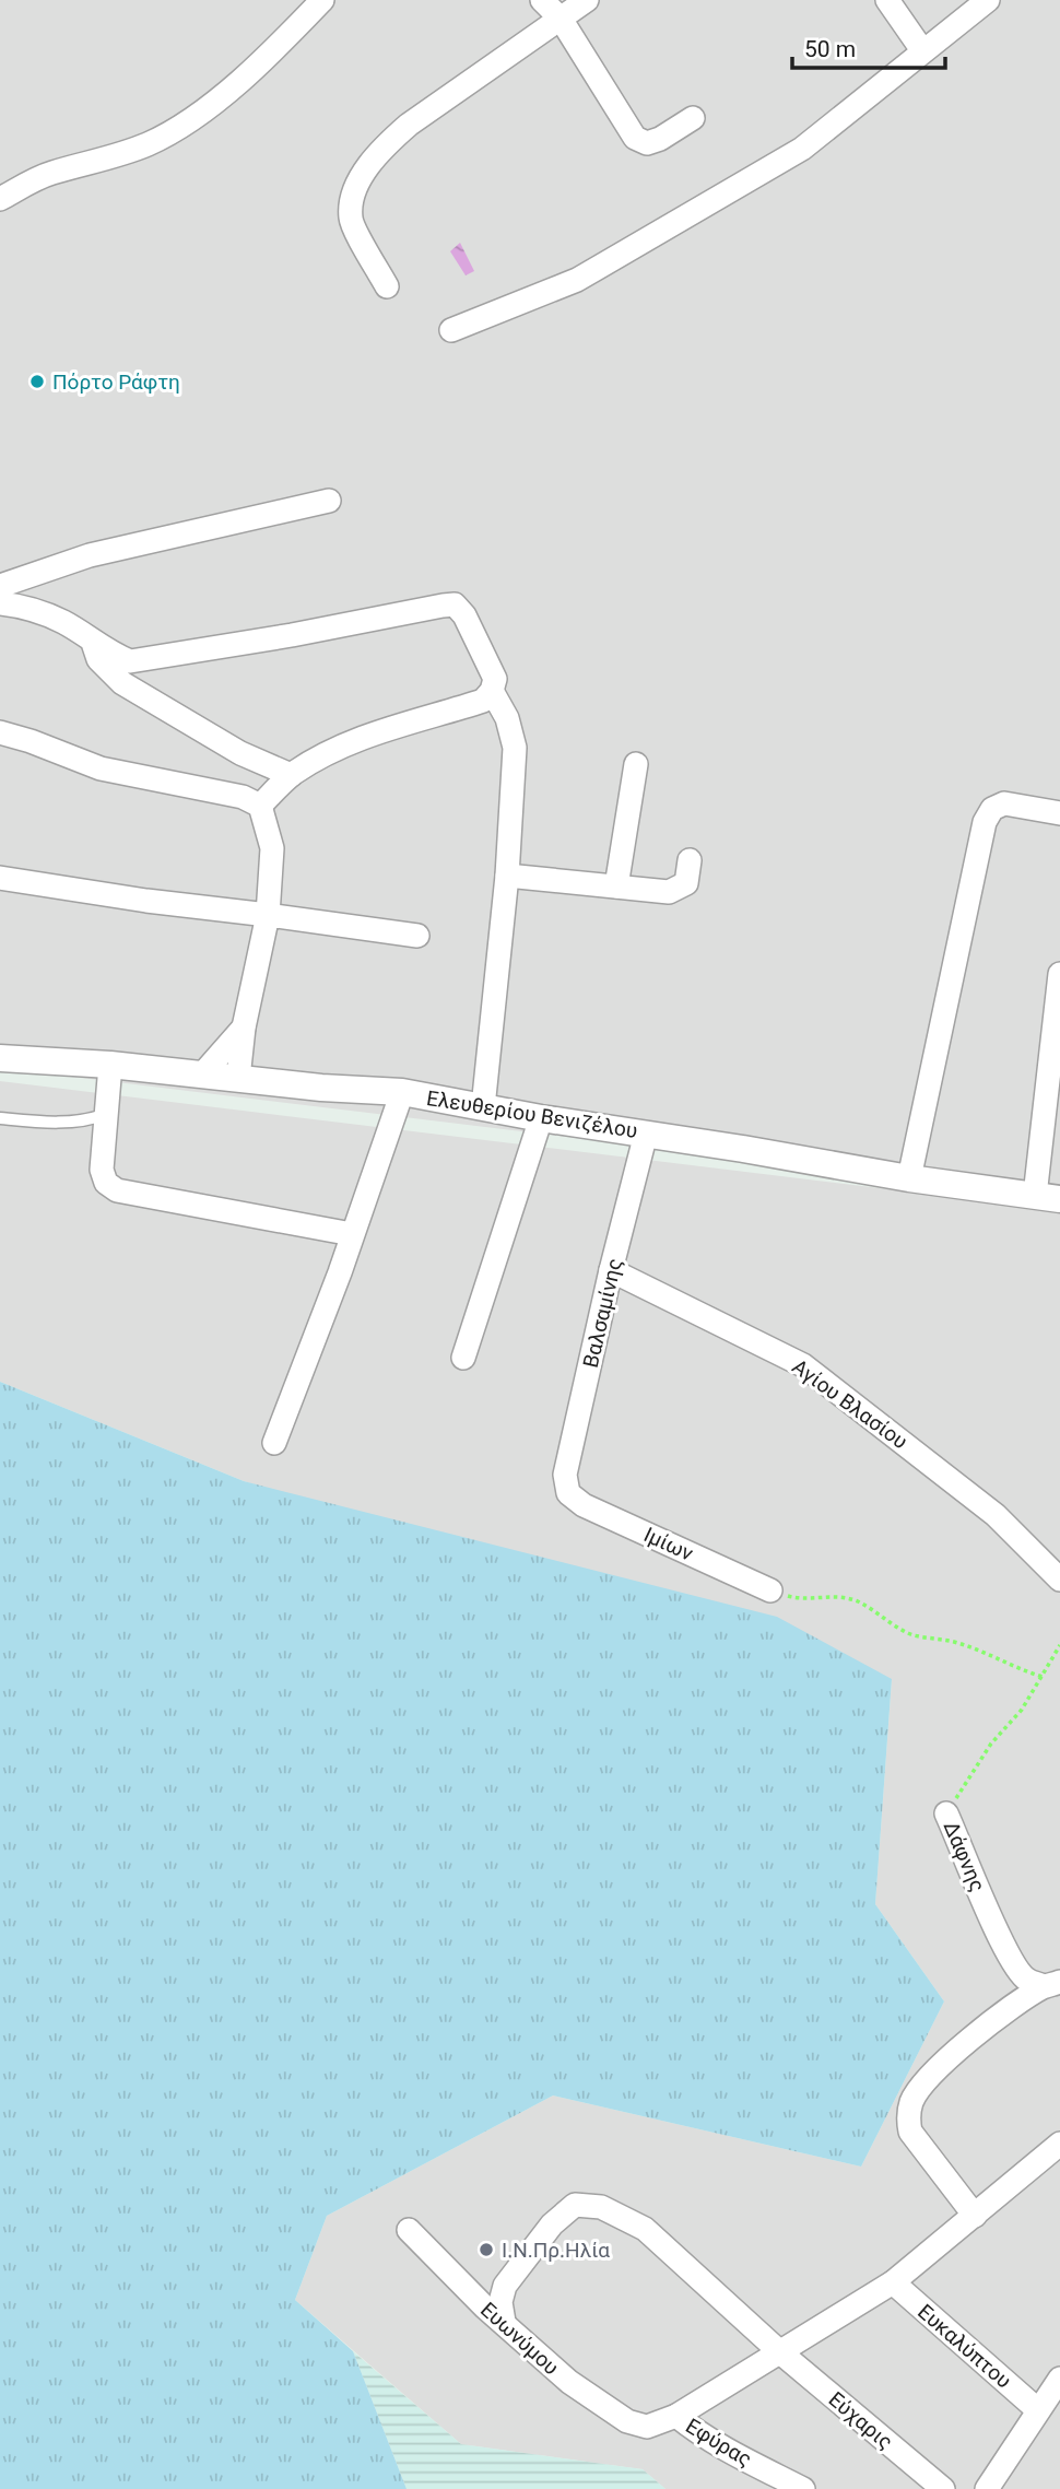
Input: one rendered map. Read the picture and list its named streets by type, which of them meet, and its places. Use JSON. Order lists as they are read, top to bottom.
{
  "streets": {
    "street": [
      "Ελευθερίου Βενιζέλου",
      "Βαλσαμίνης",
      "Αγίου Βλασίου",
      "Ιμίων",
      "Δάφνης",
      "Ευωνύμου",
      "Ευκαλύπτου",
      "Εύχαρις",
      "Εφύρας"
    ]
  },
  "crossings": [
    ["Ελευθερίου Βενιζέλου", "Βαλσαμίνης"],
    ["Βαλσαμίνης", "Αγίου Βλασίου"],
    ["Βαλσαμίνης", "Ιμίων"],
    ["Ευωνύμου", "Εύχαρις"],
    ["Ευωνύμου", "Εφύρας"]
  ],
  "places": ["Πόρτο Ράφτη", "Ι.Ν.Πρ.Ηλία"],
  "scale_bar": "50 m"
}
